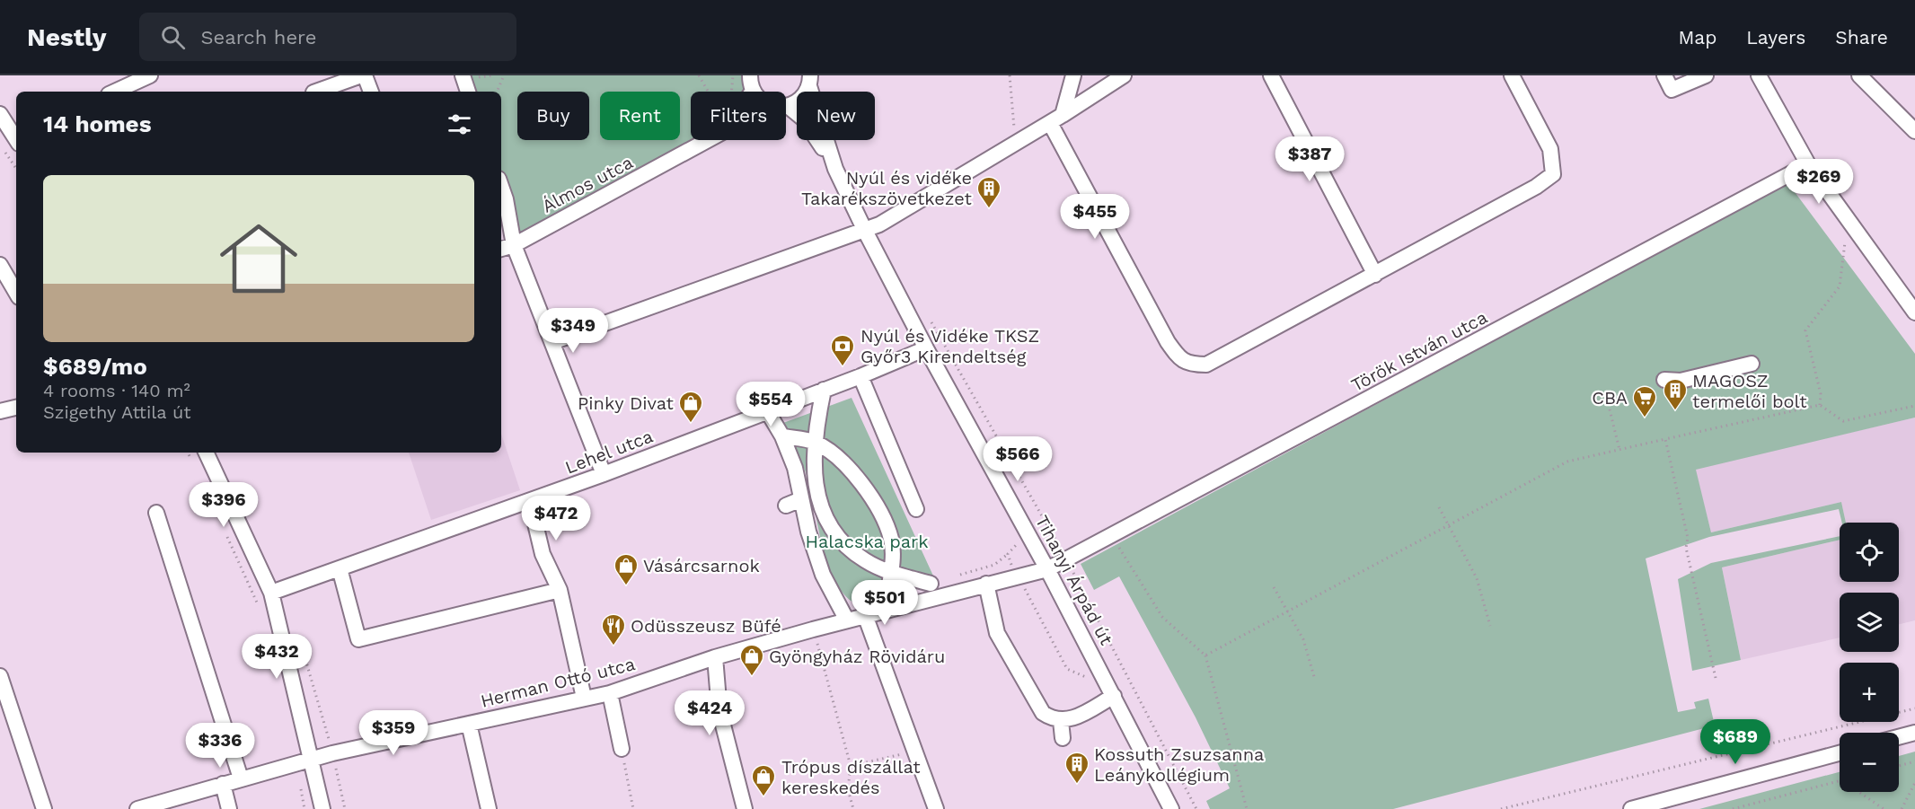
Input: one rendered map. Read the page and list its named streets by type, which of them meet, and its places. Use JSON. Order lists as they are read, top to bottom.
{
  "streets": {
    "street": [
      "Álmos utca",
      "Török István utca",
      "Lehel utca",
      "Tihanyi Árpád út",
      "Herman Ottó utca"
    ]
  },
  "crossings": [
    ["Török István utca", "Tihanyi Árpád út"],
    ["Török István utca", "Herman Ottó utca"],
    ["Lehel utca", "Tihanyi Árpád út"],
    ["Tihanyi Árpád út", "Herman Ottó utca"]
  ],
  "parks": ["Halacska park"],
  "places": {
    "building": ["Nyúl és vidéke Takarékszövetkezet", "MAGOSZ termelői bolt", "Kossuth Zsuzsanna Leánykollégium"],
    "bank": ["Nyúl és Vidéke TKSZ Győr3 Kirendeltség"],
    "supermarket": ["CBA"],
    "shop": [
      "Pinky Divat",
      "Vásárcsarnok",
      "Gyöngyház Rövidáru",
      "Trópus díszállat kereskedés"
    ],
    "restaurant": ["Odüsszeusz Büfé"]
  },
  "page": {
    "header": "Nestly",
    "search": "Search here",
    "nav": ["Map", "Layers", "Share"],
    "chip": [
      "Buy",
      "Rent",
      "Filters",
      "New"
    ],
    "heading": "14 homes",
    "price": [
      "$387",
      "$269",
      "$455",
      "$349",
      "$554",
      "$566",
      "$396",
      "$472",
      "$501",
      "$432",
      "$424",
      "$359",
      "$689",
      "$336"
    ],
    "list": [
      {
        "name": "$689/mo",
        "note": "4 rooms · 140 m² · Szigethy Attila út"
      }
    ],
    "map_buttons": ["+", "−"]
  }
}
